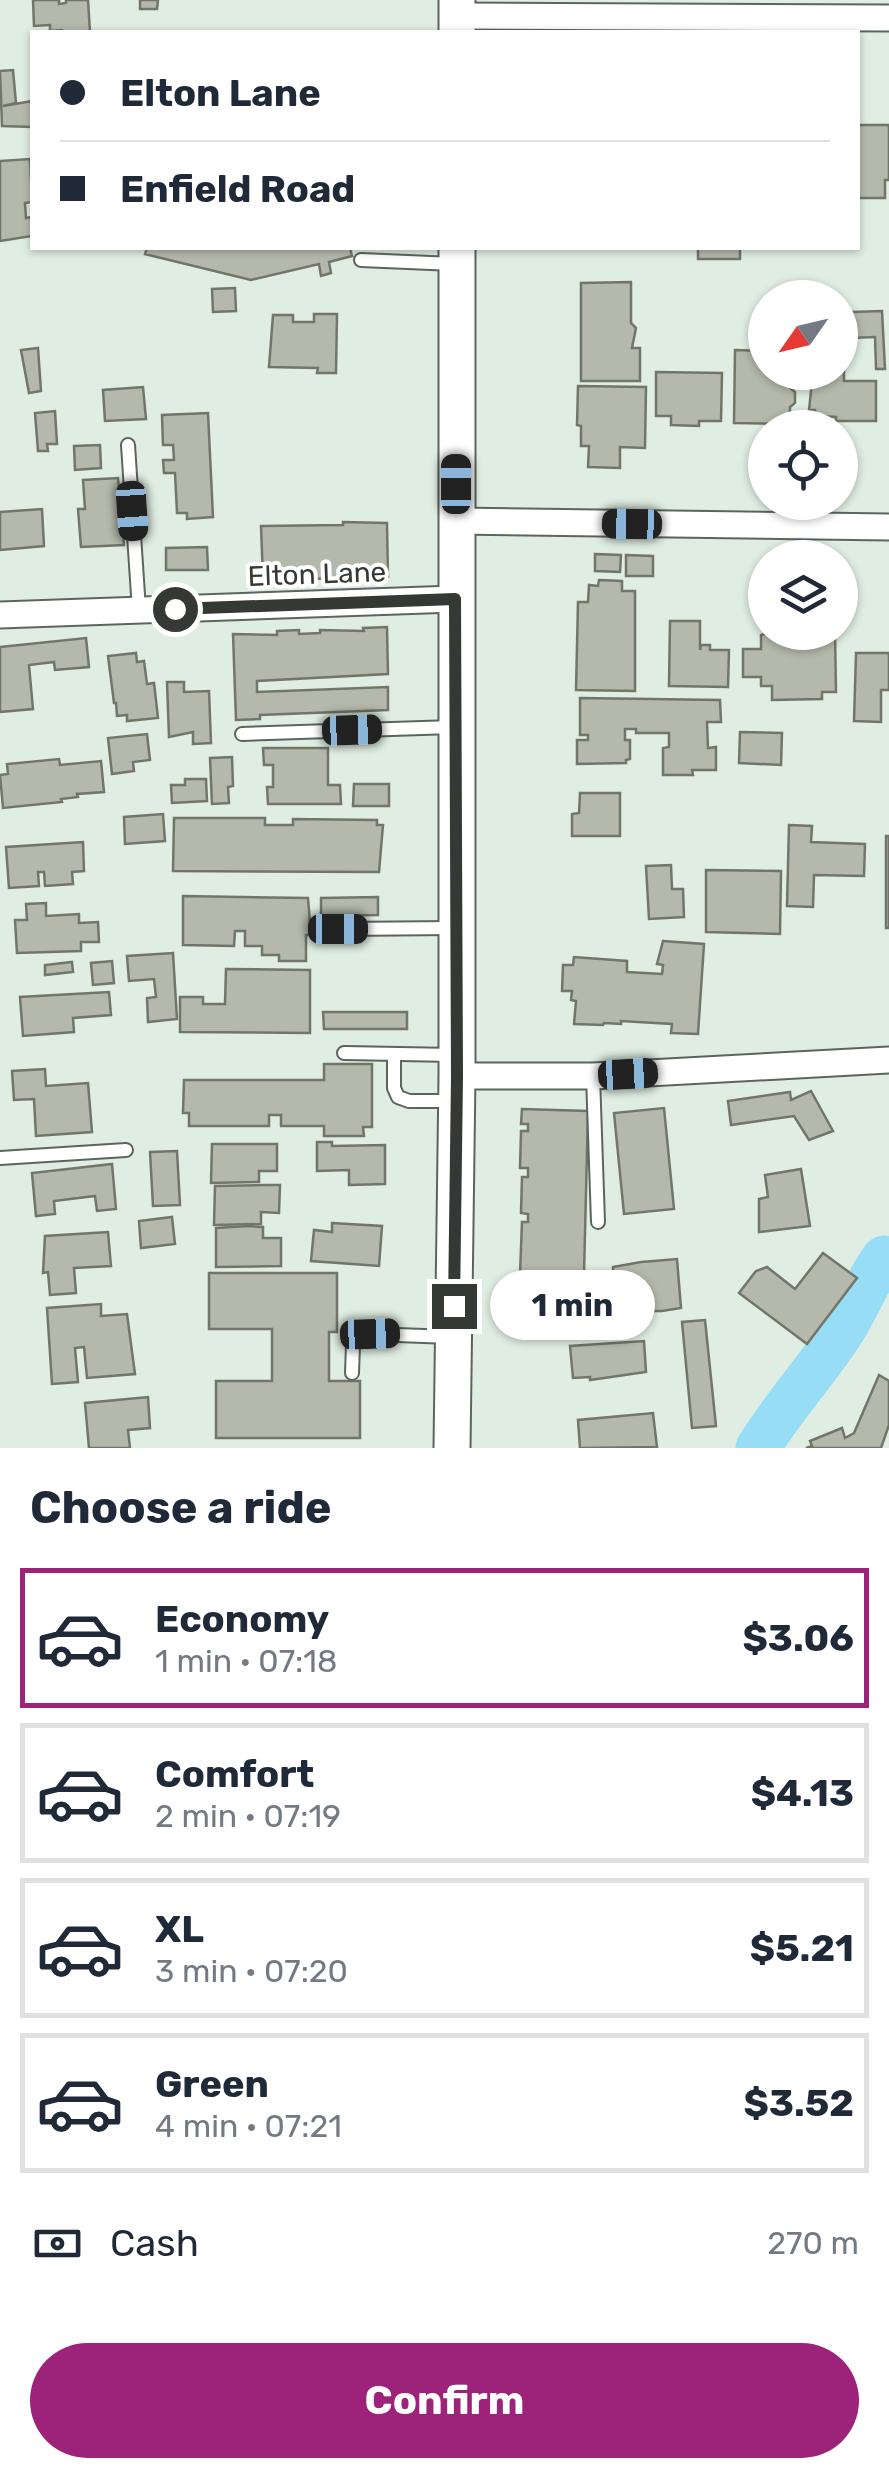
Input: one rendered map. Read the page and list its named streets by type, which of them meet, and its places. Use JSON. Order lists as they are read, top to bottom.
{
  "streets": {
    "street": ["Elton Lane"]
  },
  "north": "bottom left",
  "page": {
    "banner": ["Elton Lane", "Enfield Road"],
    "bubble": "1 min",
    "heading": "Choose a ride",
    "list": [
      {
        "name": "Economy",
        "note": "1 min · 07:18",
        "value": "$3.06"
      },
      {
        "name": "Comfort",
        "note": "2 min · 07:19",
        "value": "$4.13"
      },
      {
        "name": "XL",
        "note": "3 min · 07:20",
        "value": "$5.21"
      },
      {
        "name": "Green",
        "note": "4 min · 07:21",
        "value": "$3.52"
      }
    ],
    "pay": ["Cash", "270 m"],
    "buttons": "Confirm"
  }
}
